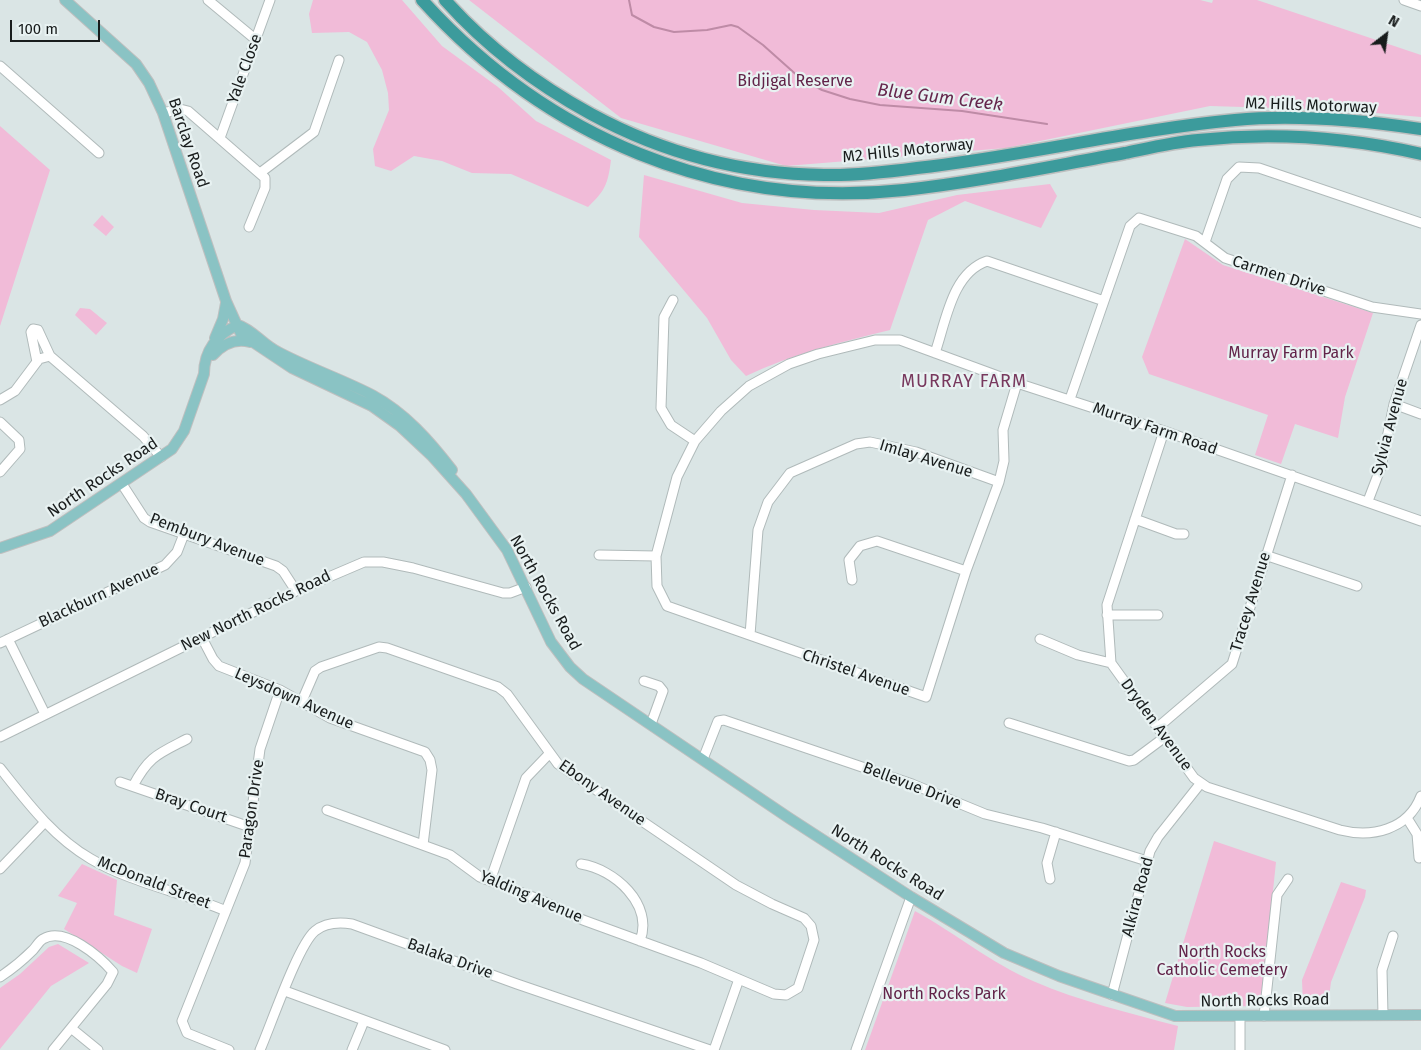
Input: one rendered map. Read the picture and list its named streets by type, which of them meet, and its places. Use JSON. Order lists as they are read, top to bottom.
{
  "streets": {
    "highway": ["M2 Hills Motorway"],
    "main road": ["Barclay Road", "North Rocks Road"],
    "street": [
      "Yale Close",
      "Carmen Drive",
      "Sylvia Avenue",
      "Murray Farm Road",
      "Imlay Avenue",
      "Pembury Avenue",
      "Blackburn Avenue",
      "Tracey Avenue",
      "New North Rocks Road",
      "Christel Avenue",
      "Leysdown Avenue",
      "Dryden Avenue",
      "Bellevue Drive",
      "Ebony Avenue",
      "Bray Court",
      "Paragon Drive",
      "McDonald Street",
      "Yalding Avenue",
      "Alkira Road",
      "Balaka Drive"
    ]
  },
  "crossings": [
    ["Barclay Road", "North Rocks Road"],
    ["Sylvia Avenue", "Murray Farm Road"],
    ["Murray Farm Road", "Tracey Avenue"],
    ["Murray Farm Road", "Christel Avenue"],
    ["Murray Farm Road", "Dryden Avenue"],
    ["Imlay Avenue", "Christel Avenue"],
    ["North Rocks Road", "Pembury Avenue"],
    ["North Rocks Road", "New North Rocks Road"],
    ["North Rocks Road", "Bellevue Drive"],
    ["North Rocks Road", "Alkira Road"],
    ["Pembury Avenue", "Blackburn Avenue"],
    ["Pembury Avenue", "New North Rocks Road"],
    ["Tracey Avenue", "Dryden Avenue"],
    ["New North Rocks Road", "Leysdown Avenue"],
    ["Leysdown Avenue", "Ebony Avenue"],
    ["Leysdown Avenue", "Paragon Drive"],
    ["Leysdown Avenue", "Yalding Avenue"],
    ["Dryden Avenue", "Alkira Road"],
    ["Bellevue Drive", "Alkira Road"],
    ["Ebony Avenue", "Yalding Avenue"],
    ["Bray Court", "Paragon Drive"],
    ["Paragon Drive", "McDonald Street"]
  ],
  "districts": ["MURRAY FARM"],
  "water": ["Blue Gum Creek"],
  "parks": [
    "Bidjigal Reserve",
    "Murray Farm Park",
    "North Rocks Catholic Cemetery",
    "North Rocks Park"
  ],
  "scale_bar": "100 m",
  "north": "top right"
}
